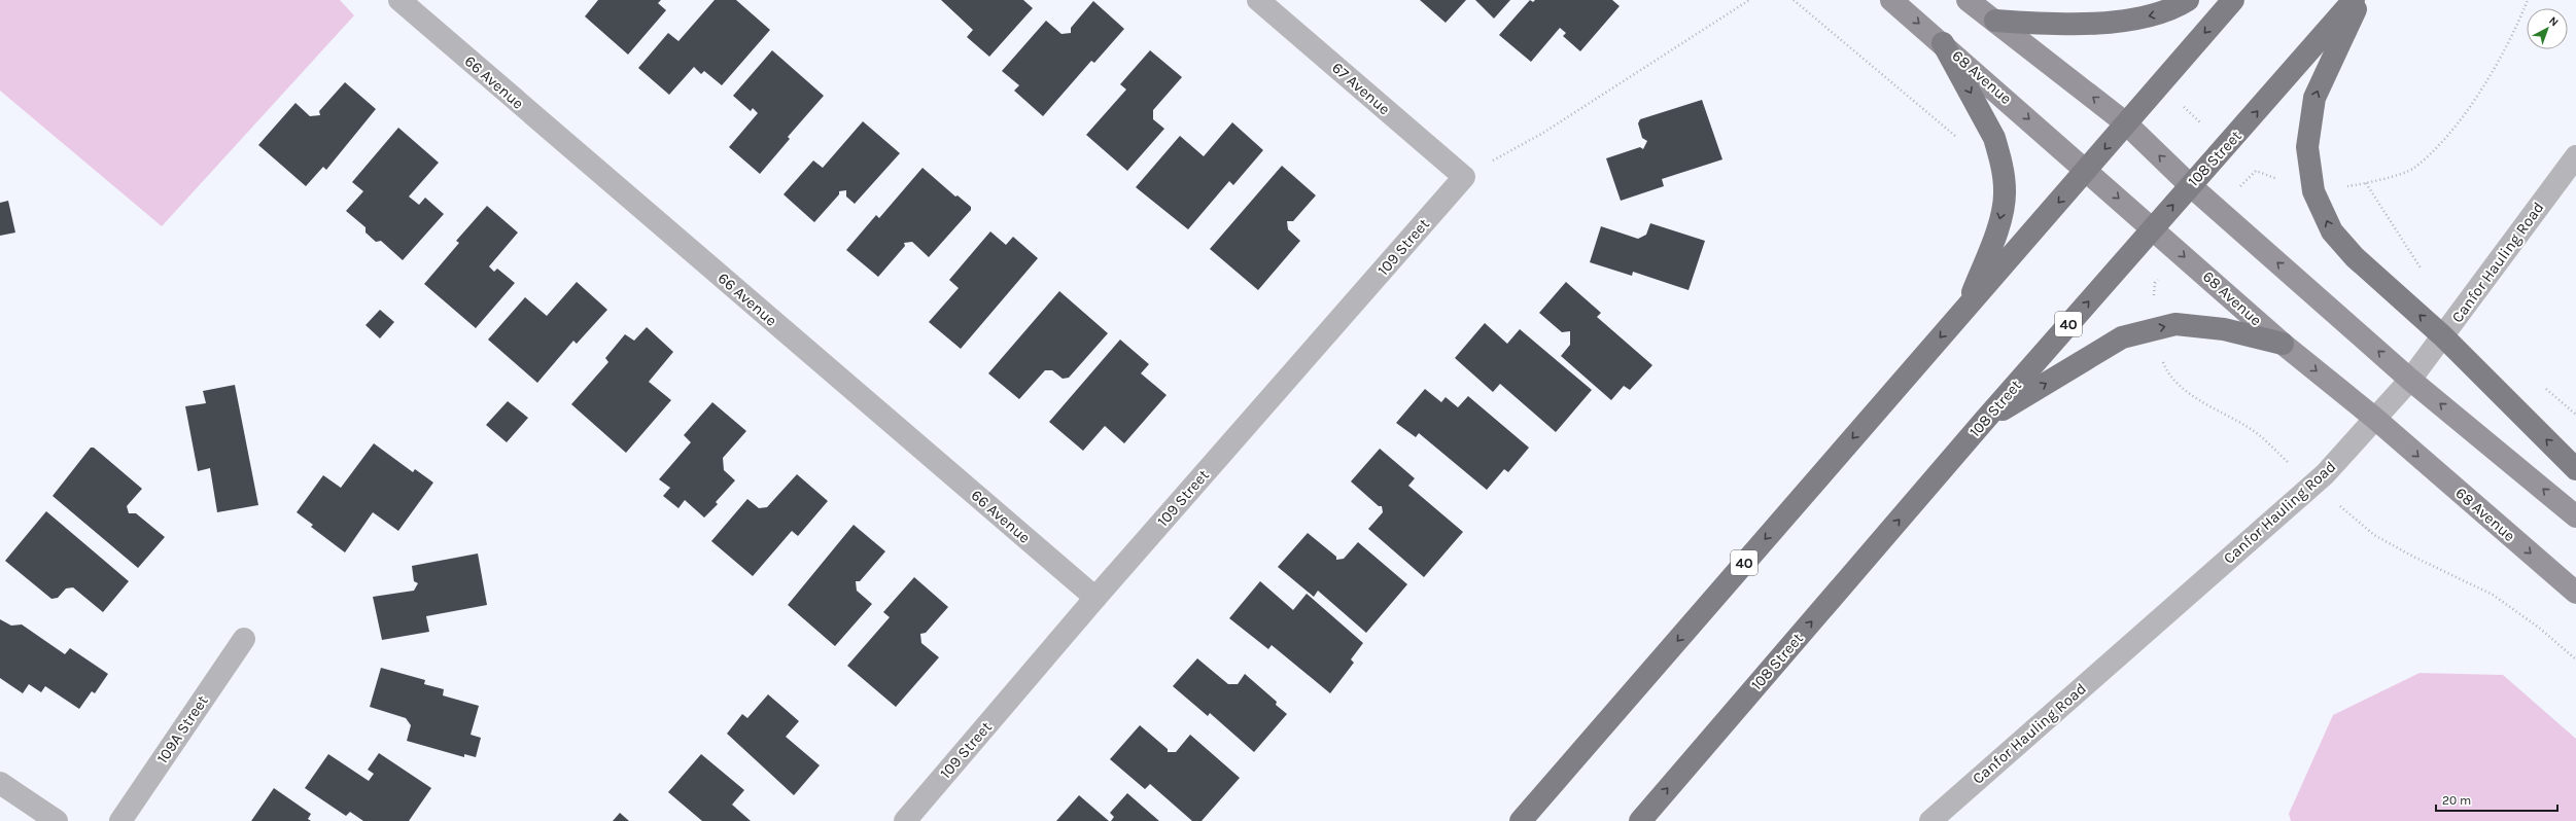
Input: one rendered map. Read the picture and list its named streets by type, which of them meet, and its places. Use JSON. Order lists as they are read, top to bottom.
{
  "streets": {
    "main road": ["68 Avenue", "108 Street", "40"],
    "street": [
      "66 Avenue",
      "67 Avenue",
      "109 Street",
      "Canfor Hauling Road",
      "109A Street"
    ]
  },
  "crossings": [
    ["68 Avenue", "108 Street"],
    ["68 Avenue", "Canfor Hauling Road"],
    ["68 Avenue", "40"],
    ["66 Avenue", "109 Street"],
    ["67 Avenue", "109 Street"]
  ],
  "scale_bar": "20 m",
  "north": "top right"
}
